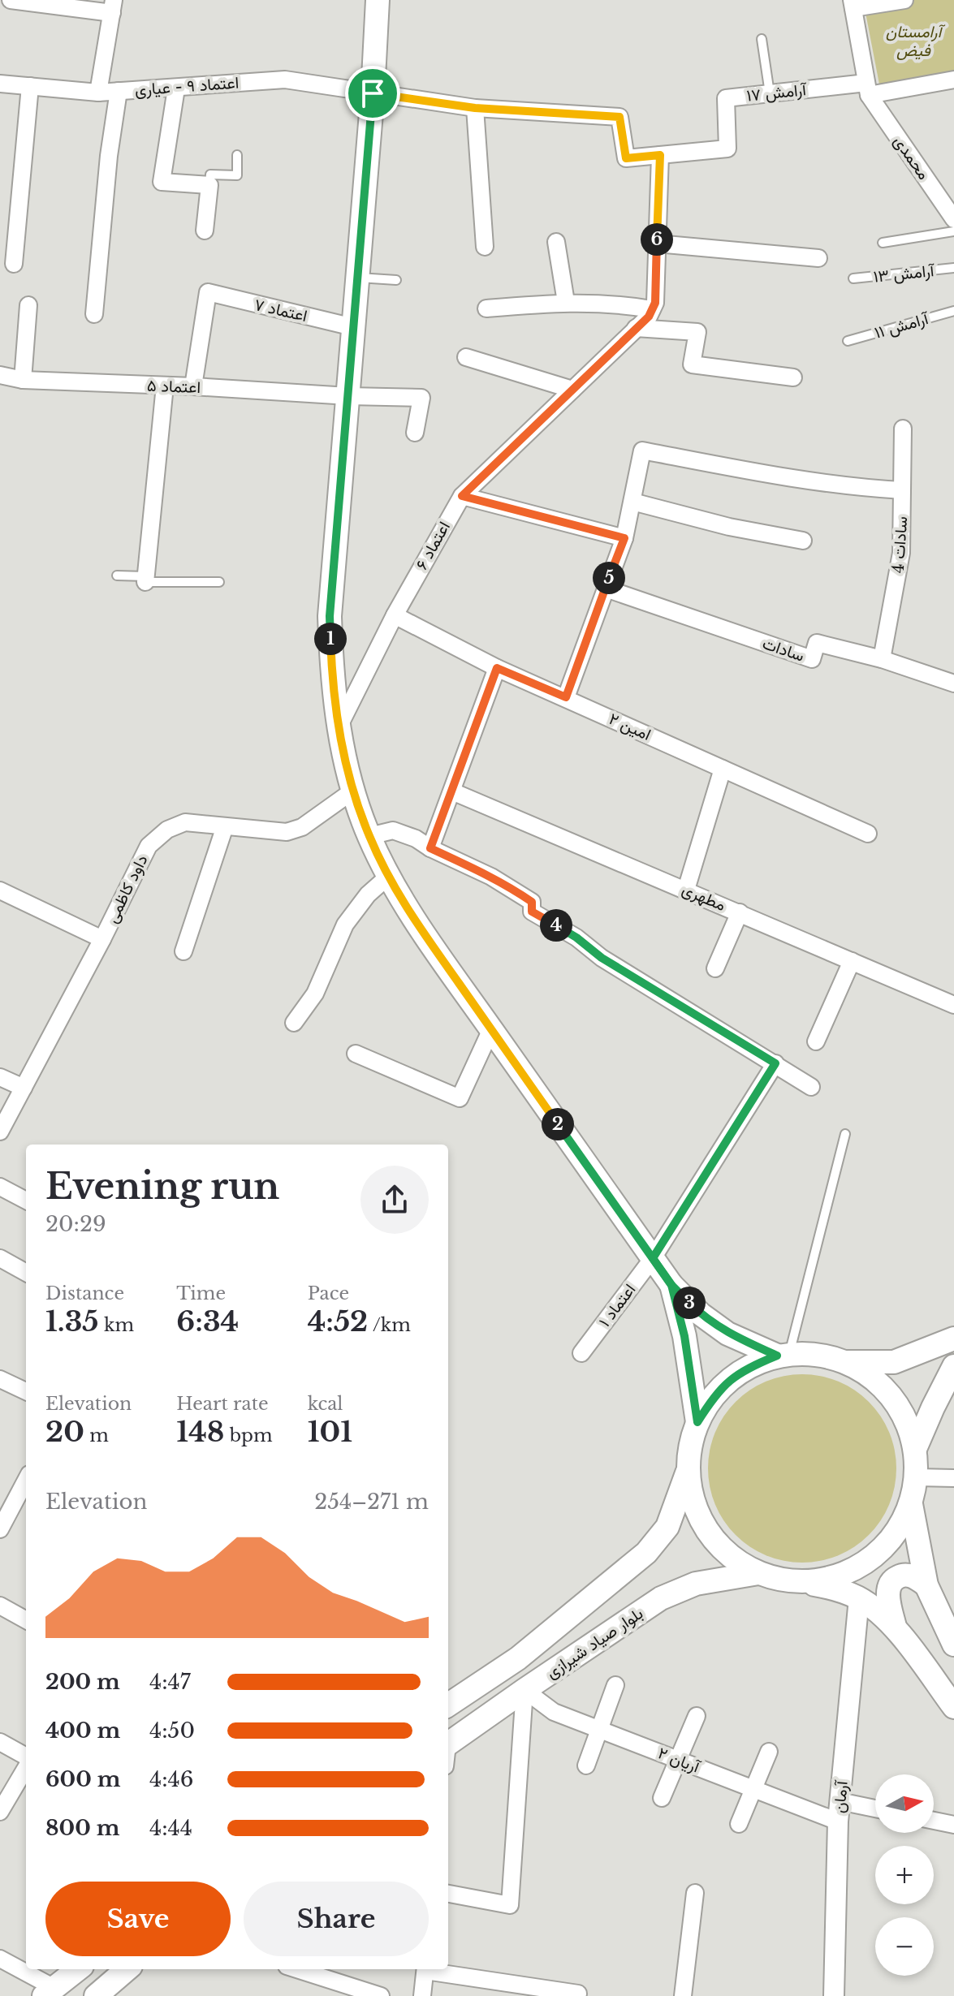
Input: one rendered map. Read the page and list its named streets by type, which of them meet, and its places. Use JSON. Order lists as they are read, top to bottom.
{
  "streets": {
    "main road": ["بلوار صیاد شیرازی"],
    "street": [
      "اعتماد ۹ - عیاری",
      "آرامش ۱۷",
      "محمدی",
      "اعتماد ۷",
      "اعتماد ۵",
      "سادات 4",
      "اعتماد ۶",
      "سادات",
      "امین ۲",
      "داود کاظمی",
      "مطهری",
      "اعتماد ۱",
      "آریان ۲",
      "آرمان"
    ],
    "lane": ["آرامش ۱۳", "آرامش ۱۱"]
  },
  "crossings": [
    ["اعتماد ۹ - عیاری", "آرامش ۱۷"],
    ["آرامش ۱۷", "محمدی"],
    ["اعتماد ۷", "اعتماد ۵"],
    ["سادات 4", "سادات"],
    ["اعتماد ۶", "امین ۲"],
    ["بلوار صیاد شیرازی", "آریان ۲"],
    ["آریان ۲", "آرمان"]
  ],
  "parks": ["آرامستان فیض"],
  "north": "right",
  "page": {
    "pins": [
      "6",
      "5",
      "1",
      "4",
      "2",
      "3"
    ],
    "heading": ["Evening run", "20:29"],
    "stats": [
      ["Distance", "1.35 km"],
      ["Time", "6:34"],
      ["Pace", "4:52 /km"],
      ["Elevation", "20 m"],
      ["Heart rate", "148 bpm"],
      ["kcal", "101"]
    ],
    "chart": ["Elevation", "254–271 m"],
    "list": [
      {
        "name": "200 m",
        "note": "4:47"
      },
      {
        "name": "400 m",
        "note": "4:50"
      },
      {
        "name": "600 m",
        "note": "4:46"
      },
      {
        "name": "800 m",
        "note": "4:44"
      }
    ],
    "map_buttons": ["+", "−"],
    "buttons": ["Save", "Share"]
  }
}
